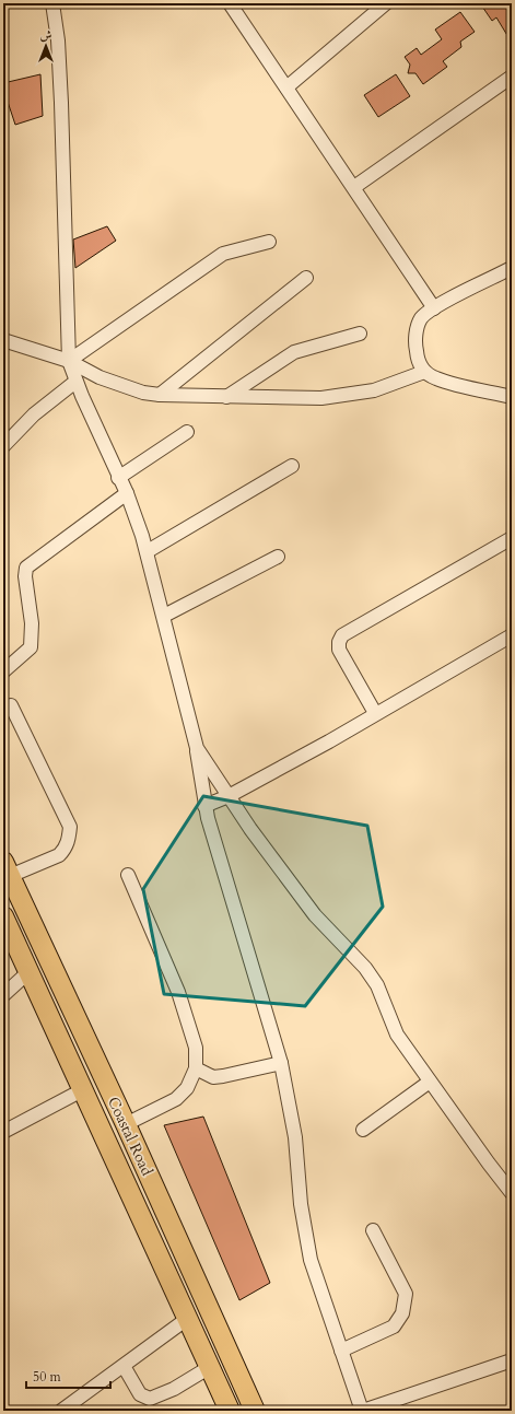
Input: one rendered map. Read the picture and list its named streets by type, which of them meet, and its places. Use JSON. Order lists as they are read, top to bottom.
{
  "streets": {
    "highway": ["Coastal Road"]
  },
  "scale_bar": "50 m",
  "north": "top"
}
